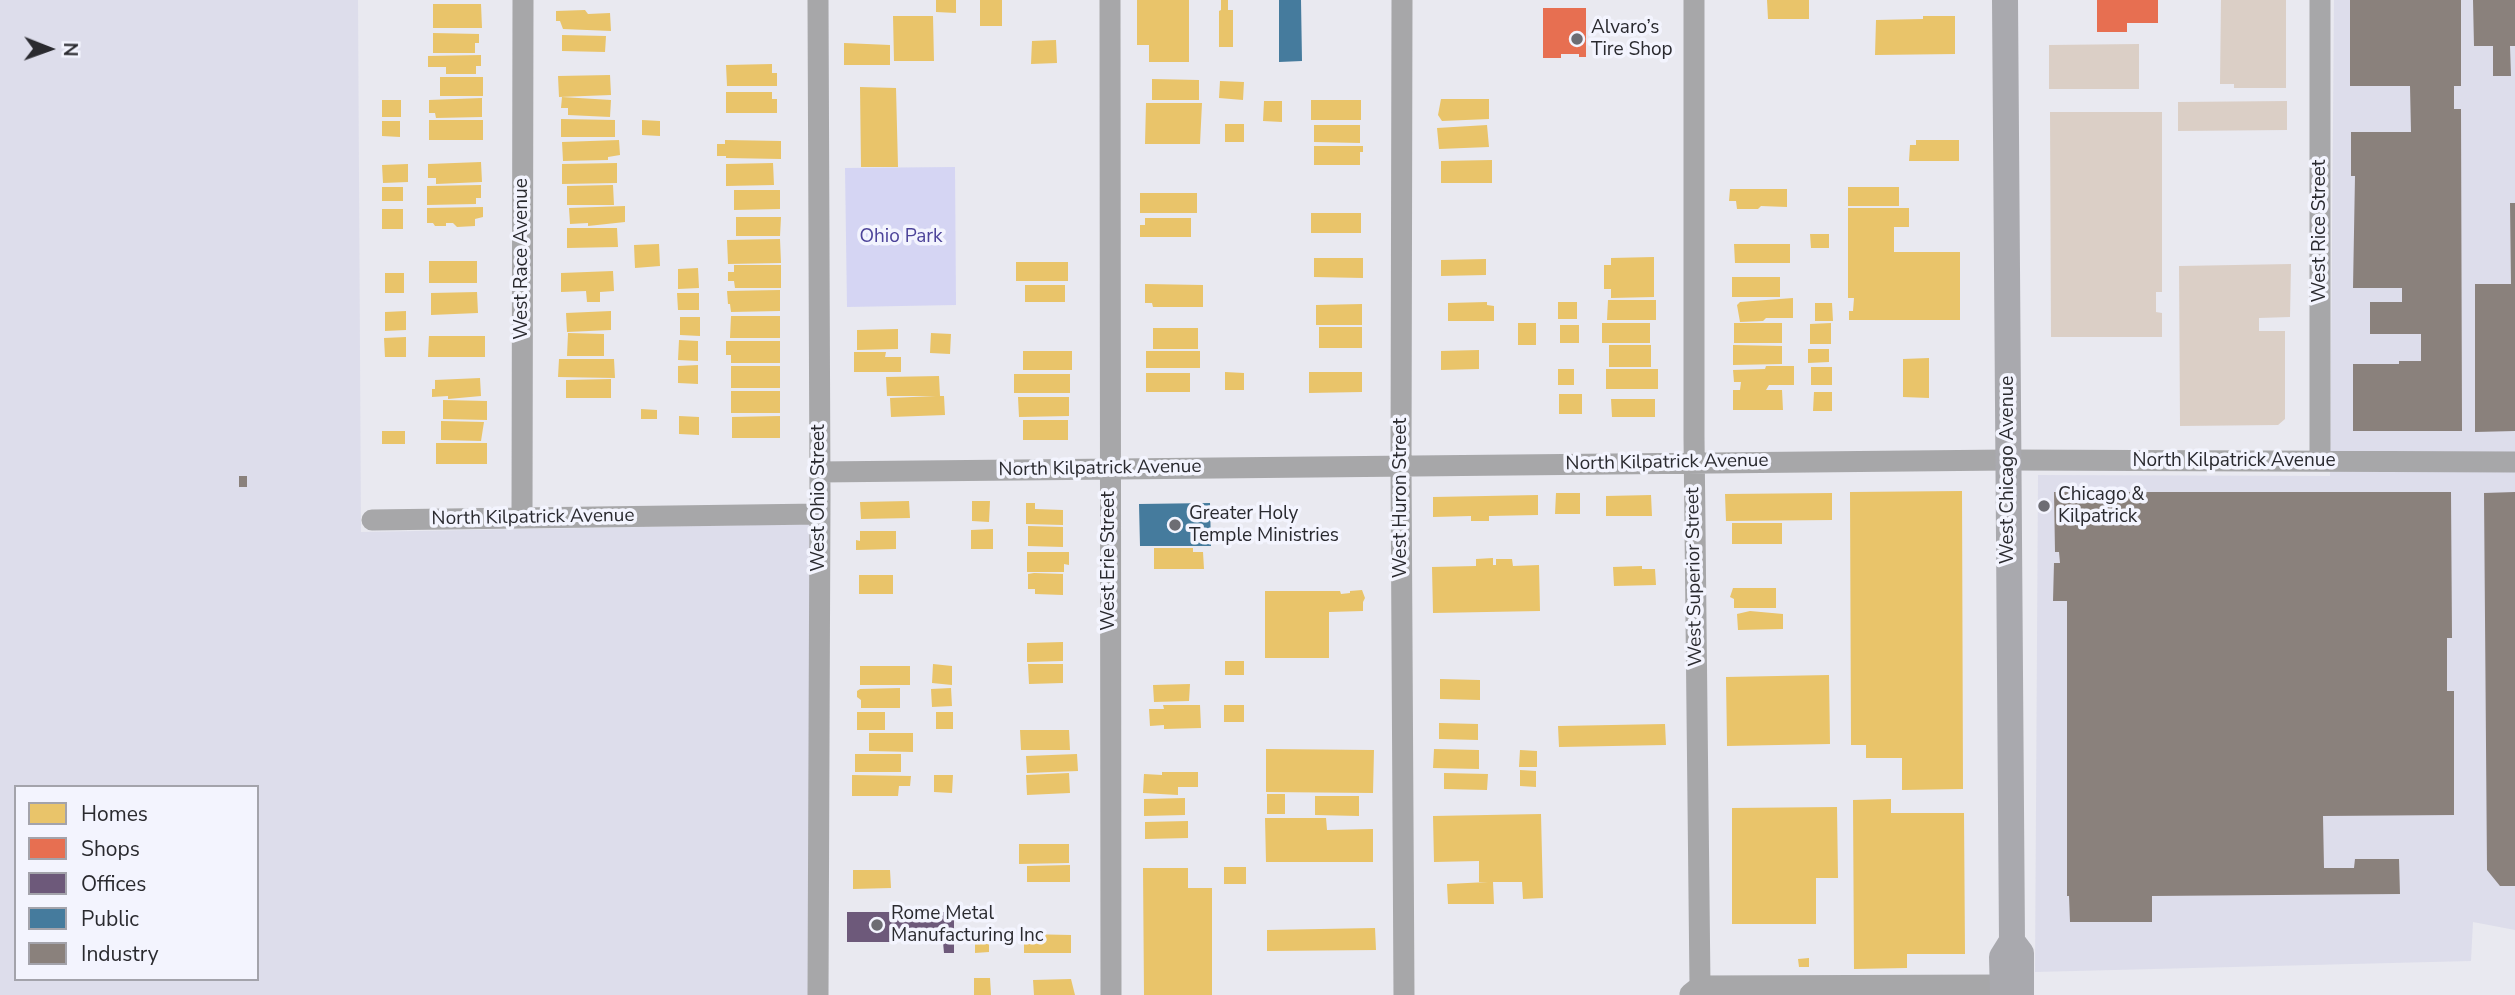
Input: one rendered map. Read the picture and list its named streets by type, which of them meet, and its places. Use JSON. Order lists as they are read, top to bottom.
{
  "streets": {
    "main road": ["West Chicago Avenue"],
    "street": [
      "West Rice Street",
      "West Race Avenue",
      "North Kilpatrick Avenue",
      "West Ohio Street",
      "West Huron Street",
      "West Erie Street",
      "West Superior Street"
    ]
  },
  "crossings": [
    ["West Rice Street", "North Kilpatrick Avenue"],
    ["West Race Avenue", "North Kilpatrick Avenue"],
    ["North Kilpatrick Avenue", "West Chicago Avenue"],
    ["North Kilpatrick Avenue", "West Ohio Street"],
    ["North Kilpatrick Avenue", "West Huron Street"],
    ["North Kilpatrick Avenue", "West Erie Street"],
    ["North Kilpatrick Avenue", "West Superior Street"]
  ],
  "parks": ["Ohio Park"],
  "places": [
    "Alvaro’s Tire Shop",
    "Chicago & Kilpatrick",
    "Greater Holy Temple Ministries",
    "Rome Metal Manufacturing Inc"
  ],
  "legend": [
    "Homes",
    "Shops",
    "Offices",
    "Public",
    "Industry"
  ],
  "north": "right"
}
